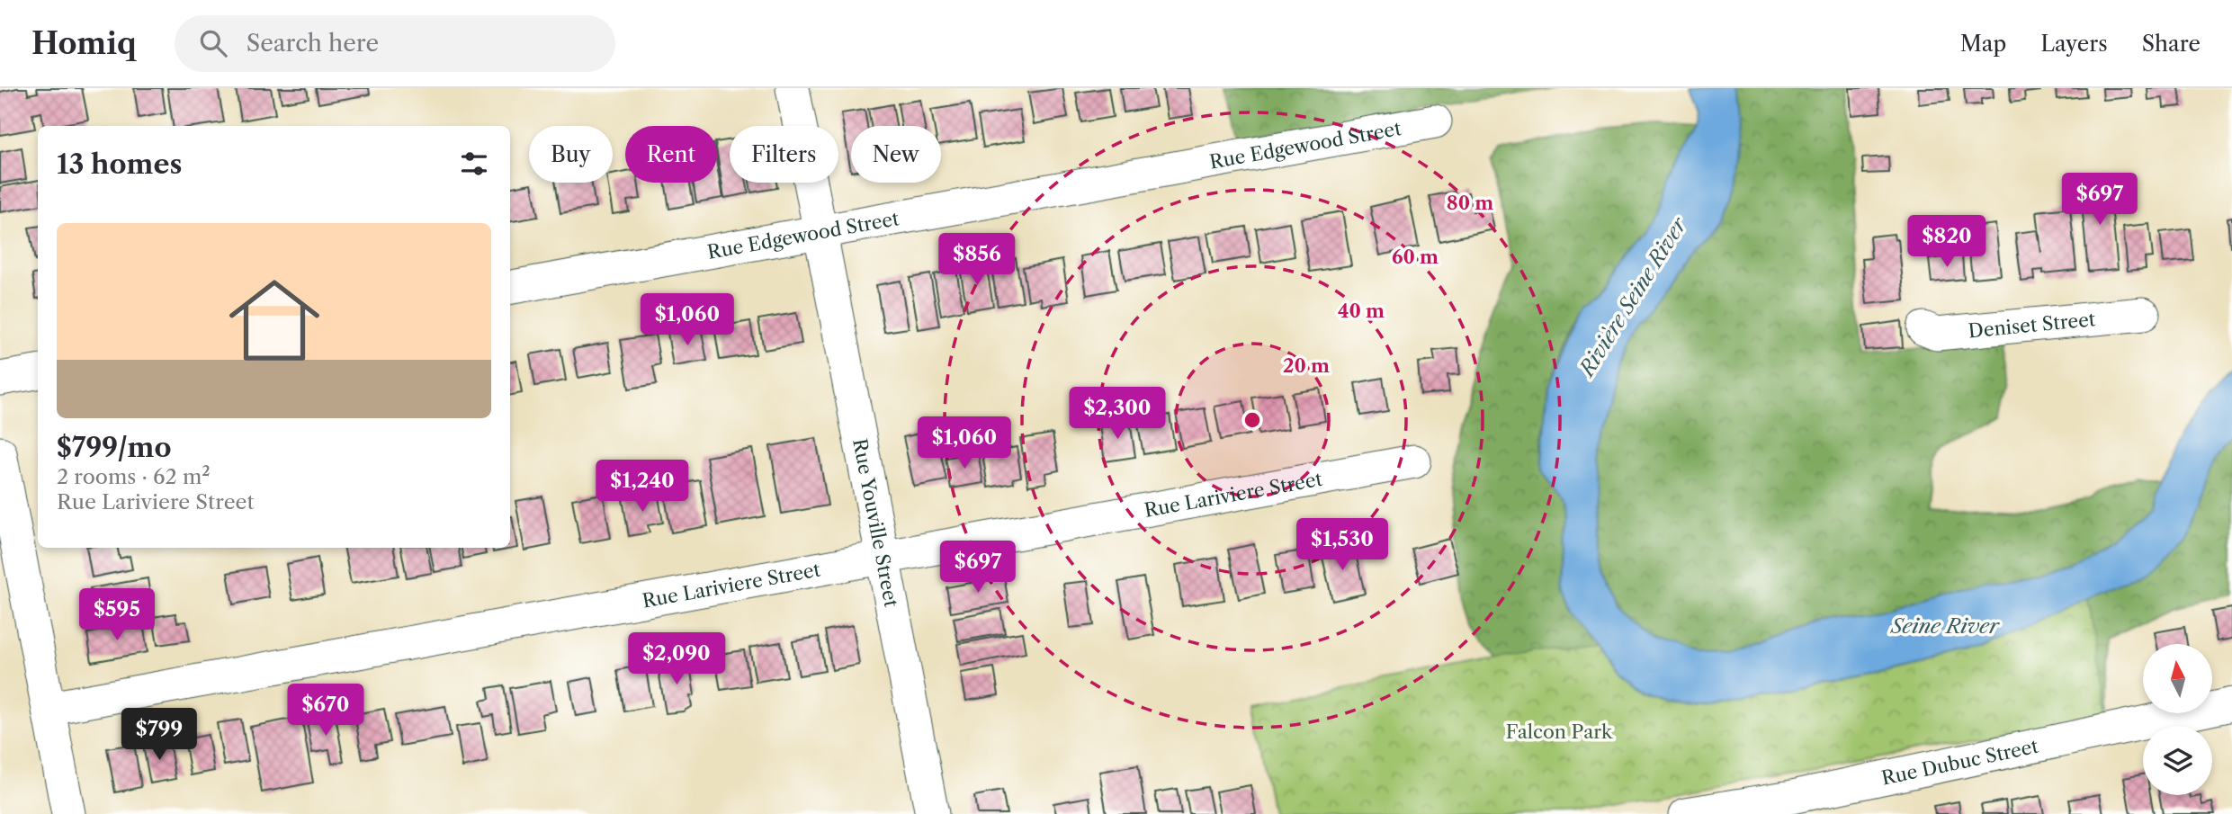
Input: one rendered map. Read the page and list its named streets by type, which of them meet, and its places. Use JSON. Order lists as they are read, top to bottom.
{
  "streets": {
    "street": [
      "Rue Edgewood Street",
      "Deniset Street",
      "Rue Lariviere Street",
      "Rue Youville Street",
      "Rue Dubuc Street"
    ]
  },
  "crossings": [
    ["Rue Edgewood Street", "Rue Youville Street"],
    ["Rue Lariviere Street", "Rue Youville Street"]
  ],
  "water": ["Rivière Seine River", "Seine River"],
  "parks": ["Falcon Park"],
  "north": "top",
  "page": {
    "header": "Homiq",
    "search": "Search here",
    "nav": ["Map", "Layers", "Share"],
    "chip": [
      "Buy",
      "Rent",
      "Filters",
      "New"
    ],
    "heading": "13 homes",
    "price": [
      "$697",
      "$820",
      "$856",
      "$1,060",
      "$2,300",
      "$1,060",
      "$1,240",
      "$1,530",
      "$697",
      "$595",
      "$2,090",
      "$670",
      "$799"
    ],
    "list": [
      {
        "name": "$799/mo",
        "note": "2 rooms · 62 m² · Rue Lariviere Street"
      }
    ]
  },
  "rings": [
    "80 m",
    "60 m",
    "40 m",
    "20 m"
  ]
}
